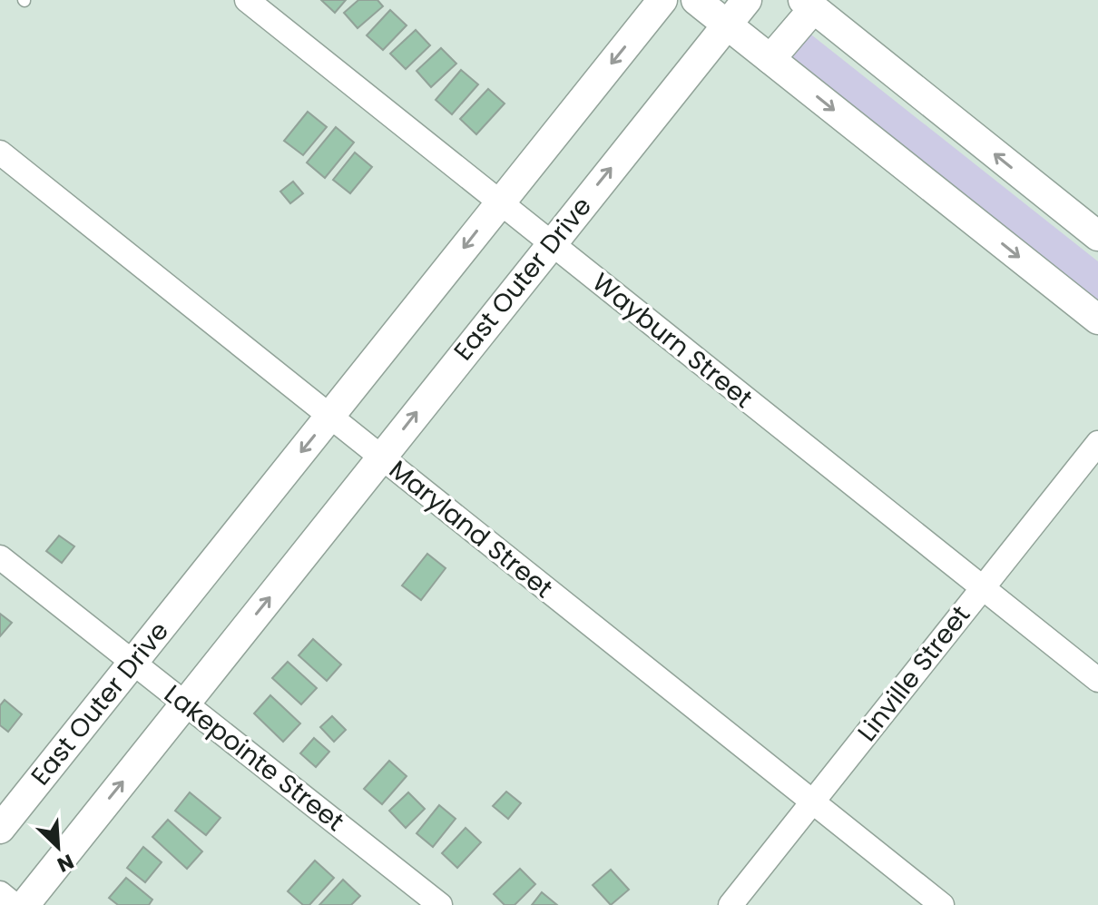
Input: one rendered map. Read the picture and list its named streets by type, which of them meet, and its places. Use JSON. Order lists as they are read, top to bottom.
{
  "streets": {
    "street": [
      "East Outer Drive",
      "Wayburn Street",
      "Maryland Street",
      "Linville Street",
      "Lakepointe Street"
    ]
  },
  "crossings": [
    ["East Outer Drive", "Wayburn Street"],
    ["East Outer Drive", "Maryland Street"],
    ["East Outer Drive", "Lakepointe Street"],
    ["Wayburn Street", "Linville Street"],
    ["Maryland Street", "Linville Street"]
  ],
  "north": "bottom right"
}
